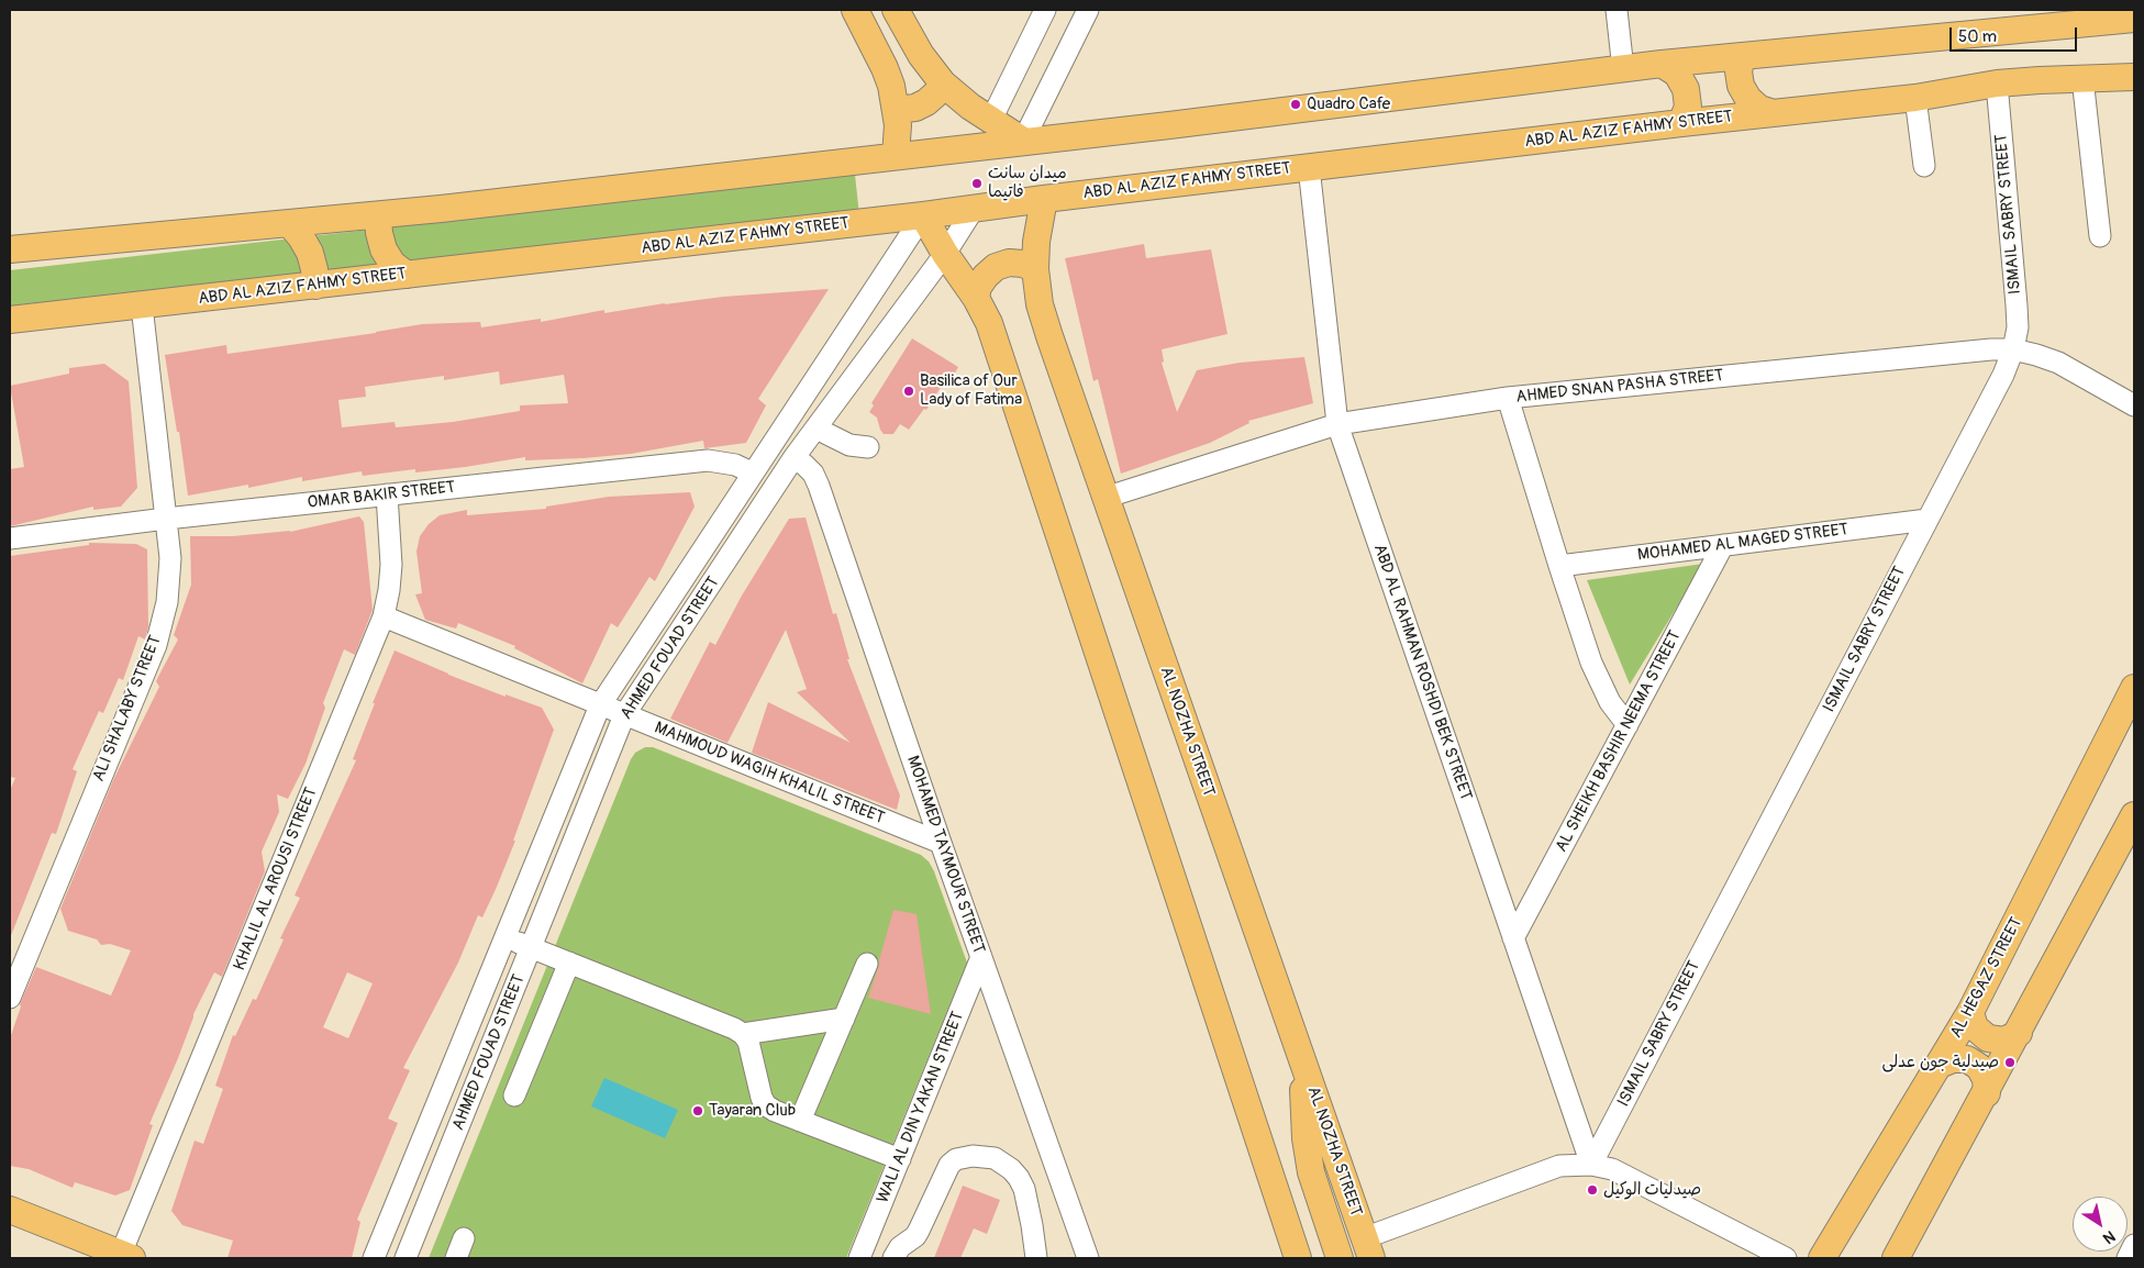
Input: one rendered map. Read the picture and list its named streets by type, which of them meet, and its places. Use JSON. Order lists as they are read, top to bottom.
{
  "streets": {
    "main road": ["ABD AL AZIZ FAHMY STREET", "AL NOZHA STREET", "AL HEGAZ STREET"],
    "street": [
      "ISMAIL SABRY STREET",
      "AHMED SNAN PASHA STREET",
      "OMAR BAKIR STREET",
      "MOHAMED AL MAGED STREET",
      "AHMED FOUAD STREET",
      "ABD AL RAHMAN ROSHDI BEK STREET",
      "ALI SHALABY STREET",
      "AL SHEIKH BASHIR NEEMA STREET",
      "MAHMOUD WAGIH KHALIL STREET",
      "MOHAMED TAYMOUR STREET",
      "KHALIL AL AROUSI STREET",
      "WALI AL DIN YAKAN STREET"
    ]
  },
  "crossings": [
    ["ABD AL AZIZ FAHMY STREET", "ISMAIL SABRY STREET"],
    ["ABD AL AZIZ FAHMY STREET", "AHMED FOUAD STREET"],
    ["ABD AL AZIZ FAHMY STREET", "ABD AL RAHMAN ROSHDI BEK STREET"],
    ["ABD AL AZIZ FAHMY STREET", "ALI SHALABY STREET"],
    ["ABD AL AZIZ FAHMY STREET", "AL NOZHA STREET"],
    ["ISMAIL SABRY STREET", "AHMED SNAN PASHA STREET"],
    ["ISMAIL SABRY STREET", "MOHAMED AL MAGED STREET"],
    ["ISMAIL SABRY STREET", "ABD AL RAHMAN ROSHDI BEK STREET"],
    ["AHMED SNAN PASHA STREET", "ABD AL RAHMAN ROSHDI BEK STREET"],
    ["AHMED SNAN PASHA STREET", "AL NOZHA STREET"],
    ["OMAR BAKIR STREET", "AHMED FOUAD STREET"],
    ["OMAR BAKIR STREET", "ALI SHALABY STREET"],
    ["OMAR BAKIR STREET", "KHALIL AL AROUSI STREET"],
    ["MOHAMED AL MAGED STREET", "AL SHEIKH BASHIR NEEMA STREET"],
    ["AHMED FOUAD STREET", "MAHMOUD WAGIH KHALIL STREET"],
    ["AHMED FOUAD STREET", "MOHAMED TAYMOUR STREET"],
    ["ABD AL RAHMAN ROSHDI BEK STREET", "AL SHEIKH BASHIR NEEMA STREET"],
    ["MAHMOUD WAGIH KHALIL STREET", "MOHAMED TAYMOUR STREET"],
    ["MAHMOUD WAGIH KHALIL STREET", "KHALIL AL AROUSI STREET"],
    ["MOHAMED TAYMOUR STREET", "WALI AL DIN YAKAN STREET"]
  ],
  "places": [
    "Quadro Cafe",
    "ميدان سانت فاتيما",
    "Basilica of Our Lady of Fatima",
    "صيدلية جون عدلى",
    "Tayaran Club",
    "صيدليات الوكيل"
  ],
  "scale_bar": "50 m",
  "north": "bottom right"
}
